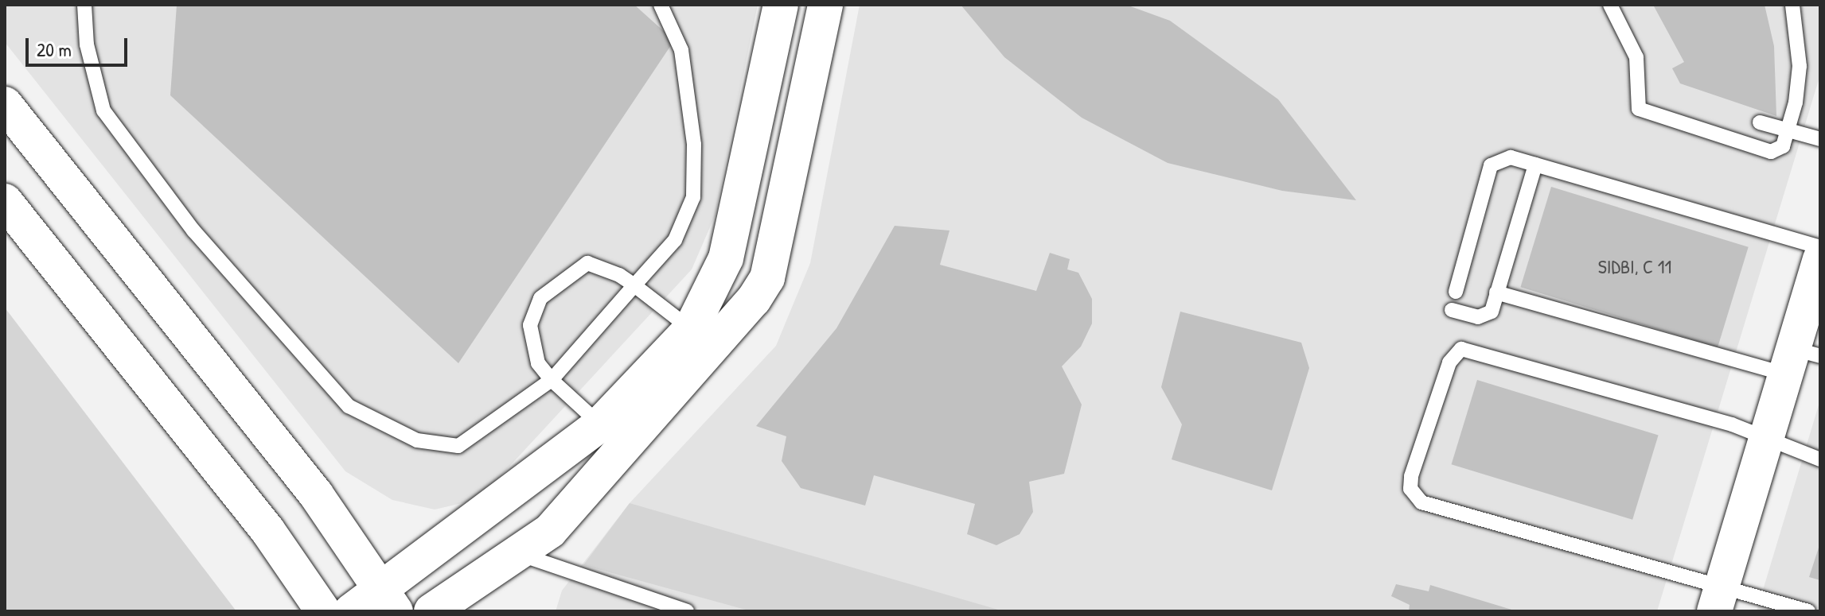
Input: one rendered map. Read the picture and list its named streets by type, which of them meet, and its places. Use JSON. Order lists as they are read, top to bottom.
{
  "house_numbers": ["SIDBI, C 11"],
  "scale_bar": "20 m"
}
